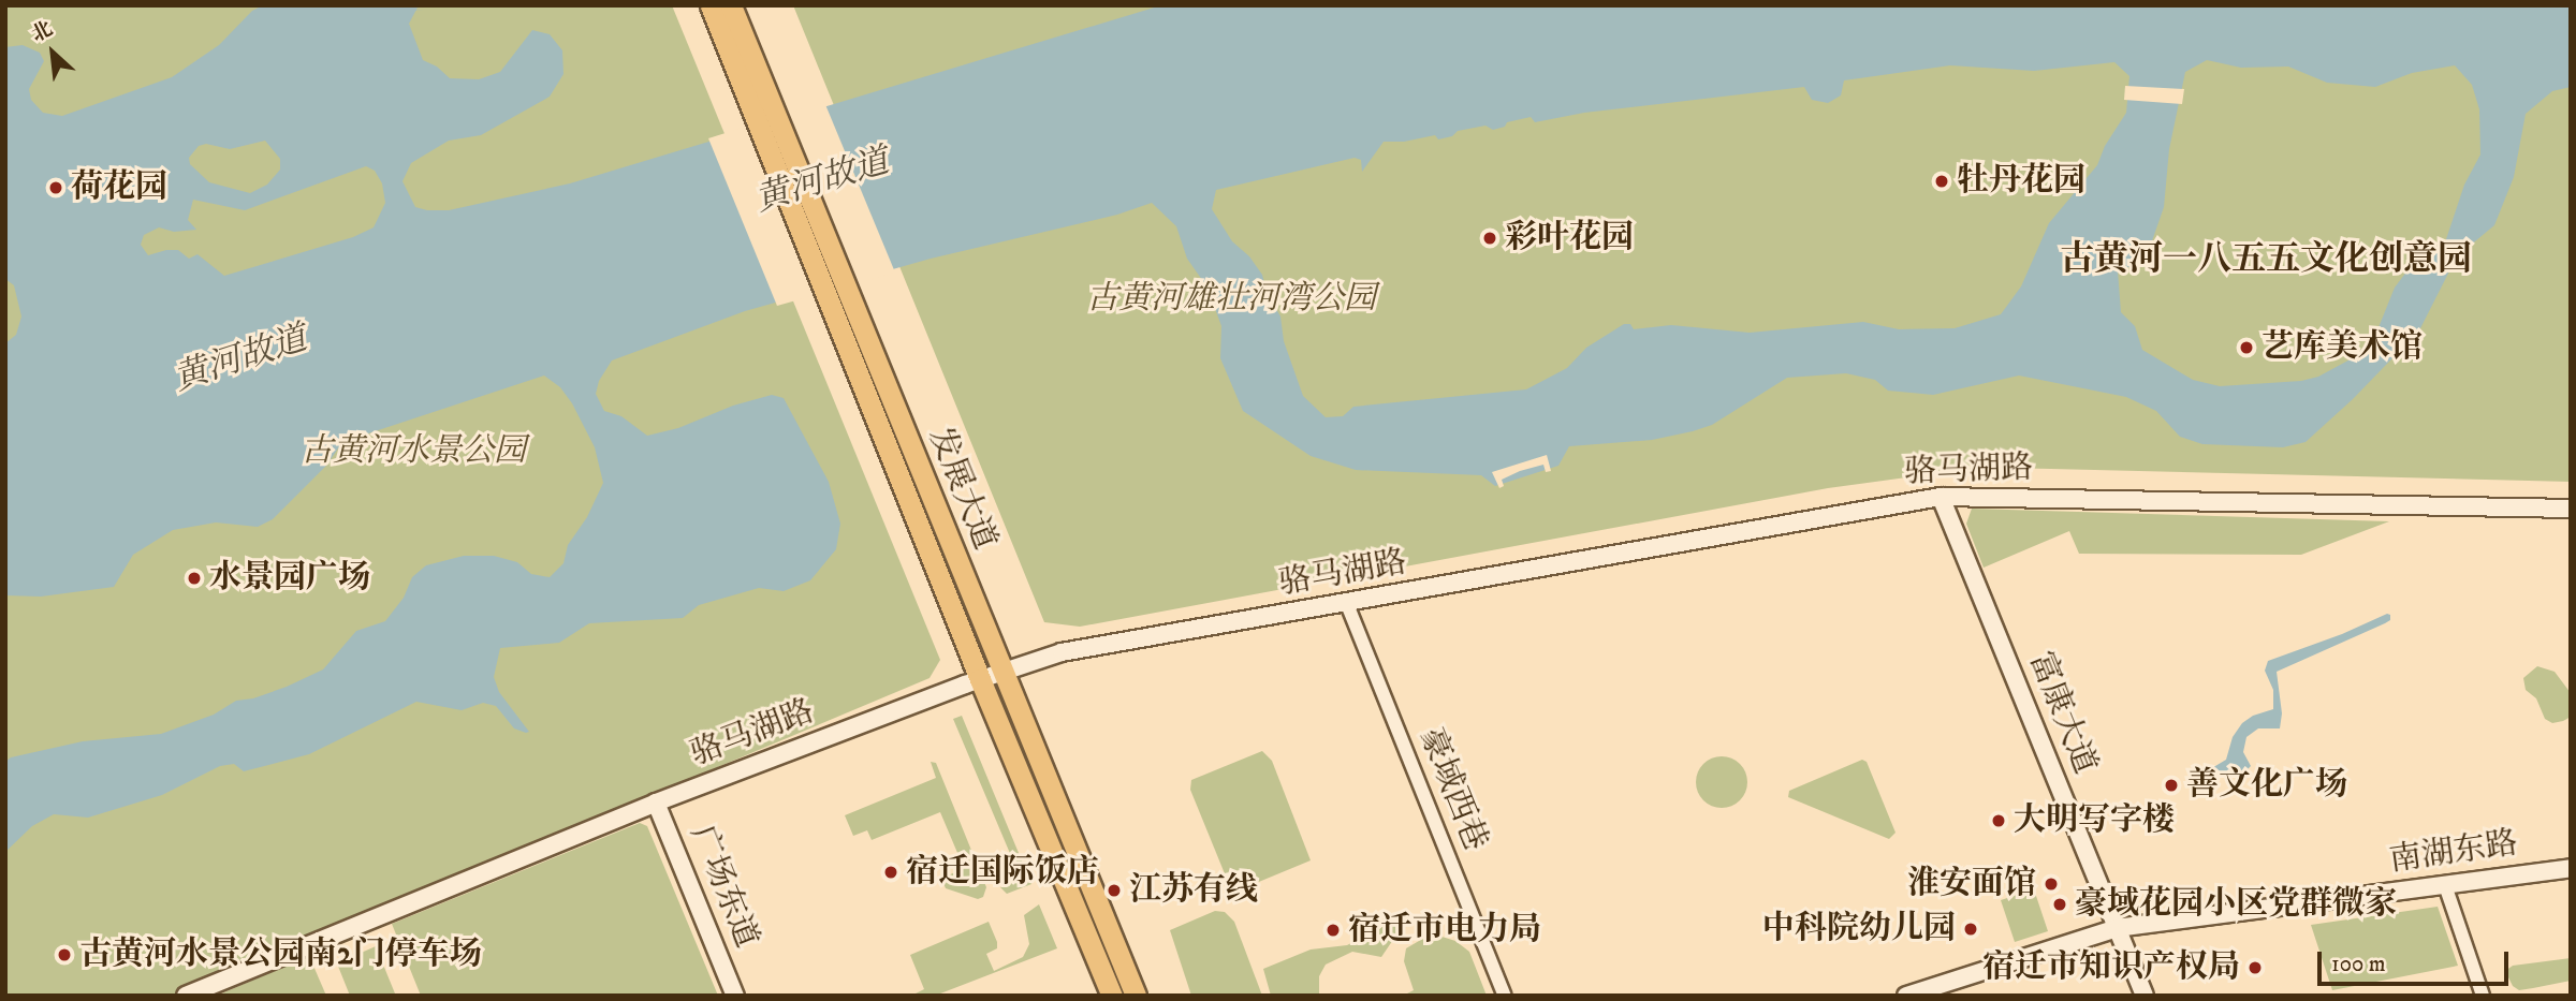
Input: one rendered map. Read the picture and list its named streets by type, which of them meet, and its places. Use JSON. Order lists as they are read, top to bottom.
{
  "streets": {
    "main road": ["发展大道"],
    "street": [
      "骆马湖路",
      "富康大道",
      "豪域西巷",
      "南湖东路",
      "广场东道"
    ]
  },
  "crossings": [
    ["骆马湖路", "发展大道"],
    ["骆马湖路", "富康大道"],
    ["骆马湖路", "豪域西巷"],
    ["骆马湖路", "广场东道"],
    ["富康大道", "南湖东路"]
  ],
  "districts": ["古黄河一八五五文化创意园"],
  "water": ["黄河故道"],
  "parks": ["古黄河雄壮河湾公园", "古黄河水景公园"],
  "places": [
    "牡丹花园",
    "荷花园",
    "彩叶花园",
    "艺库美术馆",
    "水景园广场",
    "善文化广场",
    "大明写字楼",
    "宿迁国际饭店",
    "淮安面馆",
    "江苏有线",
    "豪域花园小区党群微家",
    "中科院幼儿园",
    "宿迁市电力局",
    "古黄河水景公园南2门停车场",
    "宿迁市知识产权局"
  ],
  "scale_bar": "100 m",
  "north": "top left"
}
